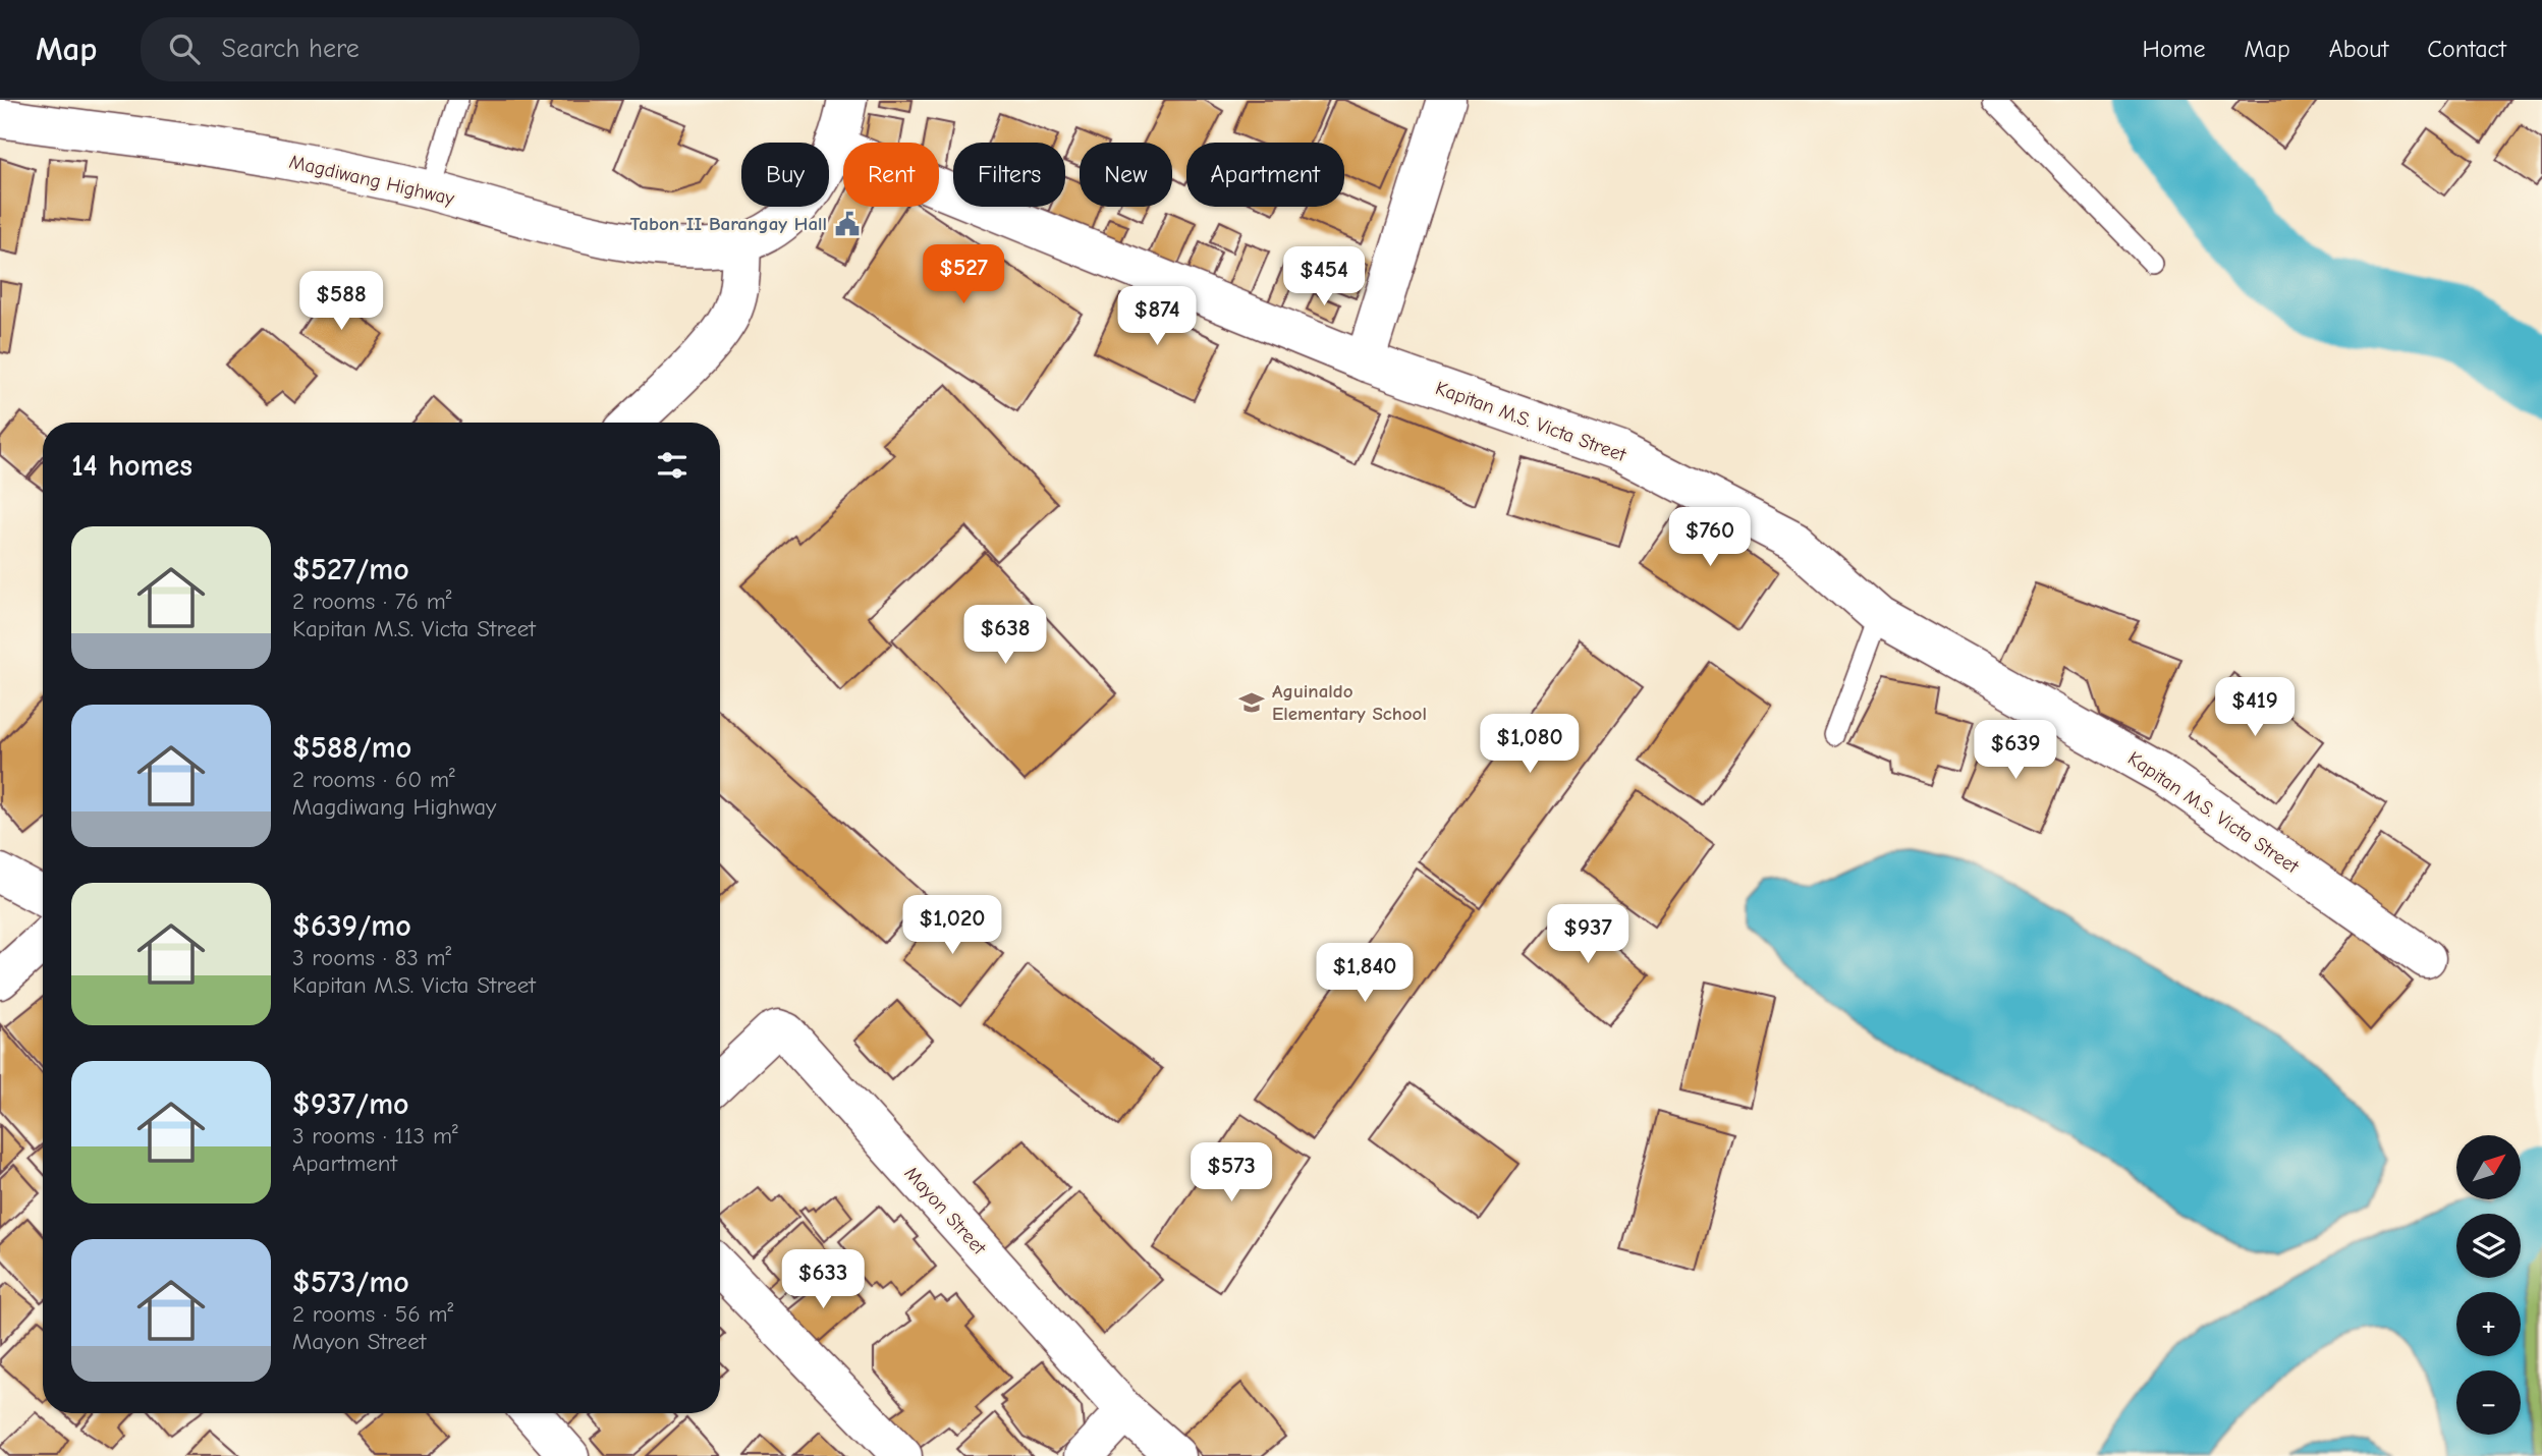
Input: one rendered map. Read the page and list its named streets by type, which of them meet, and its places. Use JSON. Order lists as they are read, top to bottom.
{
  "streets": {
    "street": ["Magdiwang Highway", "Kapitan M.S. Victa Street", "Mayon Street"]
  },
  "crossings": [
    ["Magdiwang Highway", "Kapitan M.S. Victa Street"]
  ],
  "places": {
    "public building": ["Tabon II Barangay Hall"],
    "school or university": ["Aguinaldo Elementary School"]
  },
  "north": "top right",
  "page": {
    "header": "Map",
    "search": "Search here",
    "nav": [
      "Home",
      "Map",
      "About",
      "Contact"
    ],
    "chip": [
      "Buy",
      "Rent",
      "Filters",
      "New",
      "Apartment"
    ],
    "price": [
      "$527",
      "$454",
      "$588",
      "$874",
      "$760",
      "$638",
      "$419",
      "$1,080",
      "$639",
      "$1,020",
      "$937",
      "$1,840",
      "$573",
      "$633"
    ],
    "heading": "14 homes",
    "list": [
      {
        "name": "$527/mo",
        "note": "2 rooms · 76 m² · Kapitan M.S. Victa Street"
      },
      {
        "name": "$588/mo",
        "note": "2 rooms · 60 m² · Magdiwang Highway"
      },
      {
        "name": "$639/mo",
        "note": "3 rooms · 83 m² · Kapitan M.S. Victa Street"
      },
      {
        "name": "$937/mo",
        "note": "3 rooms · 113 m² · Apartment"
      },
      {
        "name": "$573/mo",
        "note": "2 rooms · 56 m² · Mayon Street"
      }
    ],
    "map_buttons": ["+", "−"]
  }
}
